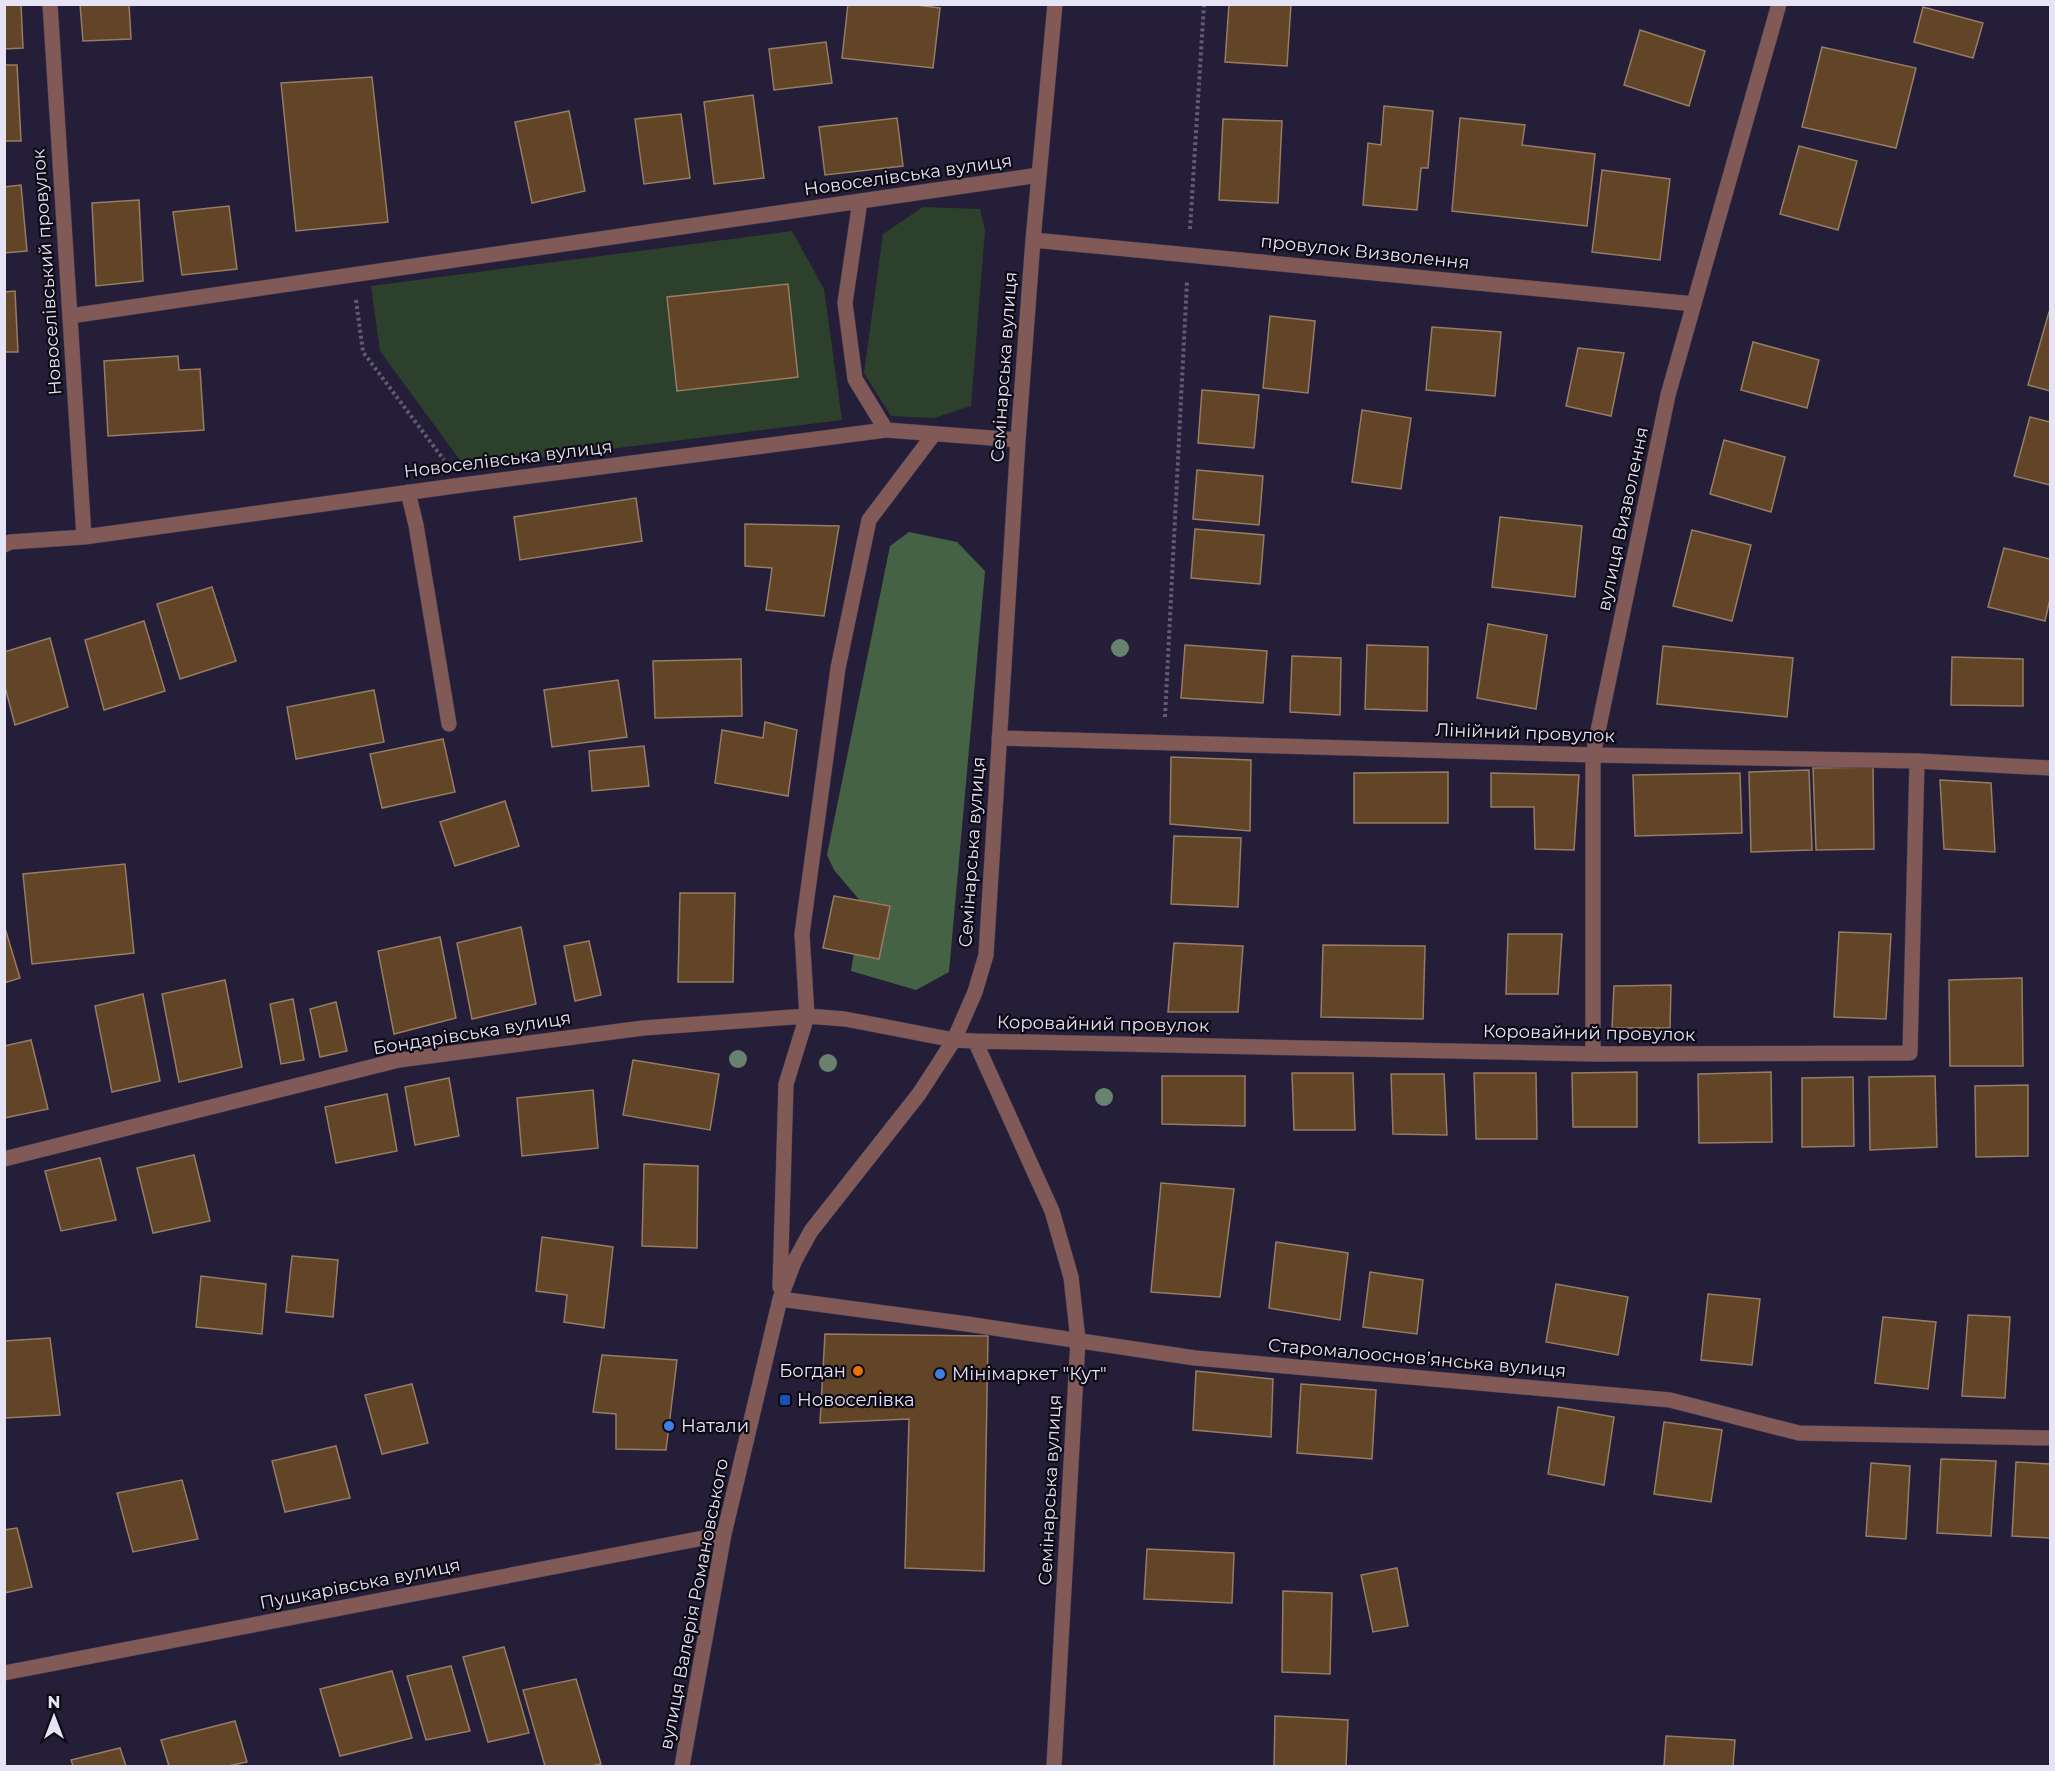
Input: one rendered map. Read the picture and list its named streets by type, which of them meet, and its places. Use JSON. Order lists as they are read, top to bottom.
{
  "streets": {
    "street": [
      "Новоселівська вулиця",
      "провулок Визволення",
      "Новоселівський провулок",
      "Семінарська вулиця",
      "вулиця Визволення",
      "Лінійний провулок",
      "Коровайний провулок",
      "Бондарівська вулиця",
      "Старомалооснов’янська вулиця",
      "Пушкарівська вулиця",
      "вулиця Валерія Романовського"
    ]
  },
  "crossings": [
    ["Новоселівська вулиця", "Новоселівський провулок"],
    ["Новоселівська вулиця", "Семінарська вулиця"],
    ["провулок Визволення", "Семінарська вулиця"],
    ["провулок Визволення", "вулиця Визволення"],
    ["Семінарська вулиця", "Лінійний провулок"],
    ["Семінарська вулиця", "Коровайний провулок"],
    ["Семінарська вулиця", "Бондарівська вулиця"],
    ["Семінарська вулиця", "Старомалооснов’янська вулиця"],
    ["Семінарська вулиця", "вулиця Валерія Романовського"],
    ["вулиця Визволення", "Лінійний провулок"],
    ["вулиця Визволення", "Коровайний провулок"],
    ["Лінійний провулок", "Коровайний провулок"],
    ["Бондарівська вулиця", "вулиця Валерія Романовського"],
    ["Старомалооснов’янська вулиця", "вулиця Валерія Романовського"],
    ["Пушкарівська вулиця", "вулиця Валерія Романовського"]
  ],
  "places": {
    "other": ["Богдан", "Мінімаркет \"Кут\"", "Натали"],
    "transit": ["Новоселівка"]
  },
  "north": "top"
}
